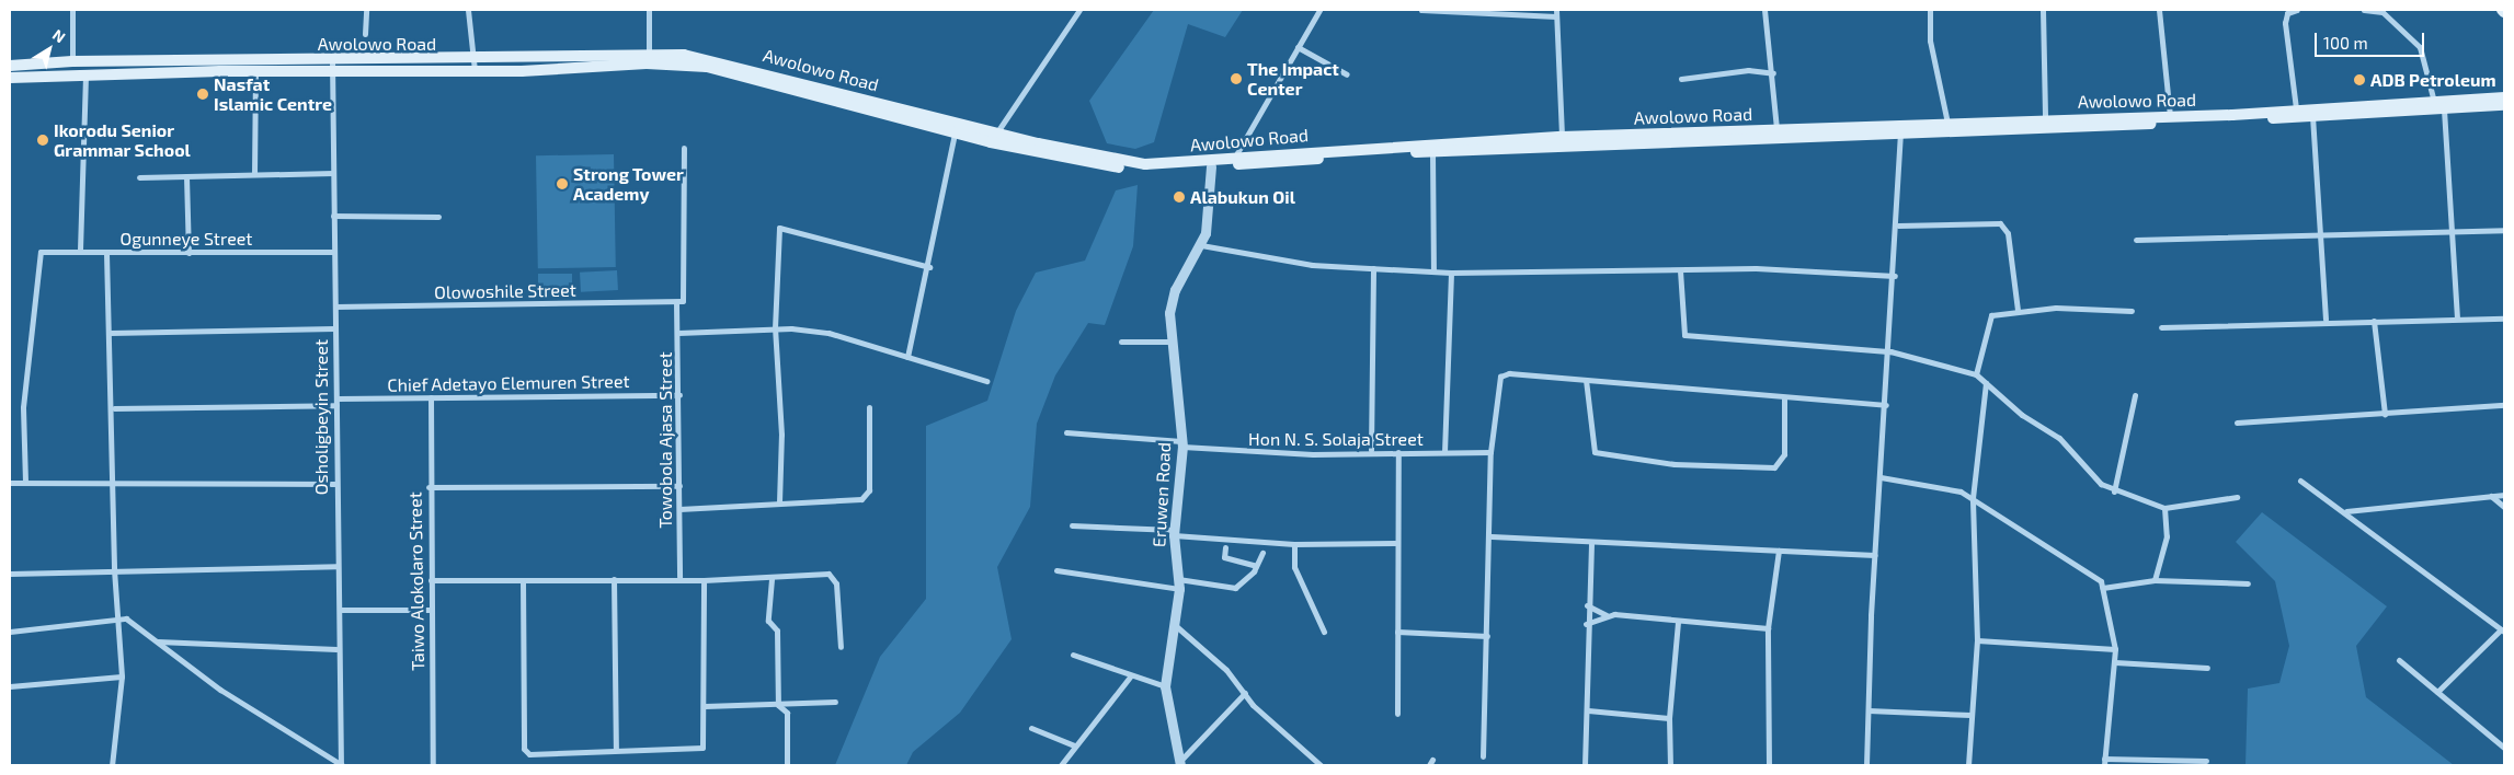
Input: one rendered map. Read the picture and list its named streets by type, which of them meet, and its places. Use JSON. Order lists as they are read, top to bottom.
{
  "streets": {
    "main road": ["Awolowo Road"],
    "street": [
      "Ogunneye Street",
      "Olowoshile Street",
      "Chief Adetayo Elemuren Street",
      "Osholigbeyin Street",
      "Hon N. S. Solaja Street",
      "Towobola Ajasa Street",
      "Eruwen Road",
      "Taiwo Alokolaro Street"
    ]
  },
  "crossings": [
    ["Awolowo Road", "Osholigbeyin Street"],
    ["Awolowo Road", "Eruwen Road"],
    ["Ogunneye Street", "Osholigbeyin Street"],
    ["Olowoshile Street", "Osholigbeyin Street"],
    ["Olowoshile Street", "Towobola Ajasa Street"],
    ["Chief Adetayo Elemuren Street", "Osholigbeyin Street"],
    ["Chief Adetayo Elemuren Street", "Towobola Ajasa Street"],
    ["Chief Adetayo Elemuren Street", "Taiwo Alokolaro Street"],
    ["Hon N. S. Solaja Street", "Eruwen Road"]
  ],
  "places": [
    "The Impact Center",
    "ADB Petroleum",
    "Nasfat Islamic Centre",
    "Ikorodu Senior Grammar School",
    "Strong Tower Academy",
    "Alabukun Oil"
  ],
  "scale_bar": "100 m",
  "north": "top right"
}
